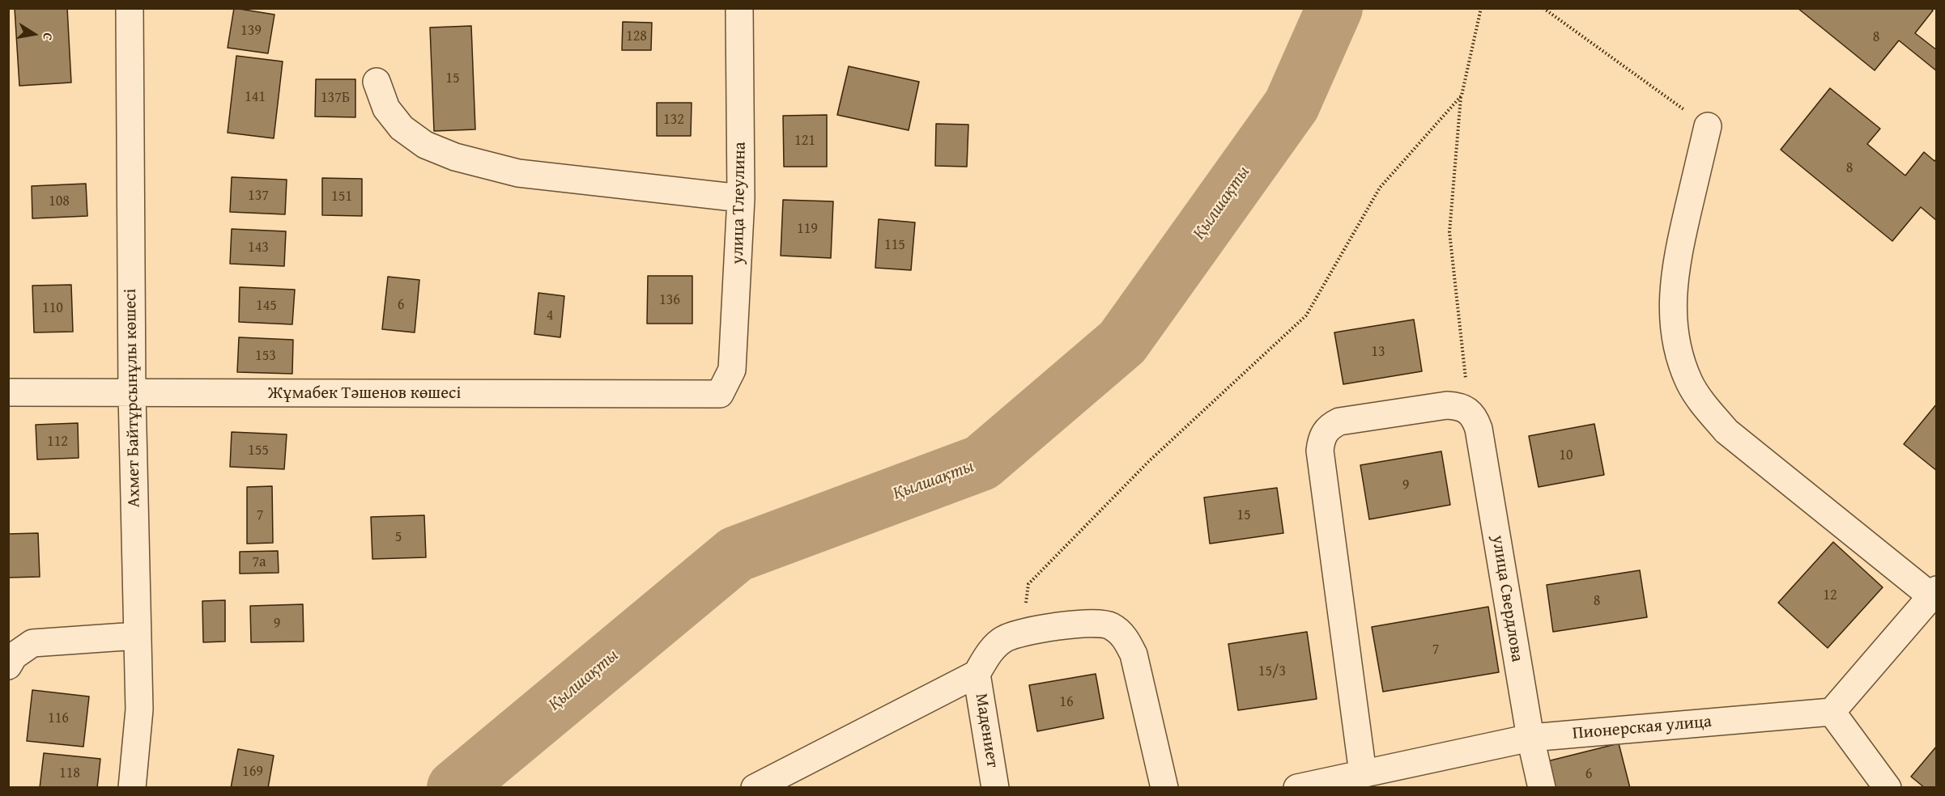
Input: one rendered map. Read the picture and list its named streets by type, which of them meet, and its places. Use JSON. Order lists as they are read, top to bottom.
{
  "streets": {
    "street": [
      "улица Тлеулина",
      "Жұмабек Тәшенов көшесі",
      "Ахмет Байтұрсынұлы көшесі",
      "улица Свердлова",
      "Пионерская улица",
      "Мадениет"
    ]
  },
  "crossings": [
    ["улица Тлеулина", "Жұмабек Тәшенов көшесі"],
    ["Жұмабек Тәшенов көшесі", "Ахмет Байтұрсынұлы көшесі"],
    ["улица Свердлова", "Пионерская улица"]
  ],
  "water": ["Қылшақты"],
  "house_numbers": [
    "139",
    "128",
    "8",
    "15",
    "141",
    "137Б",
    "132",
    "121",
    "8",
    "137",
    "151",
    "108",
    "119",
    "115",
    "143",
    "136",
    "6",
    "145",
    "110",
    "4",
    "13",
    "153",
    "112",
    "155",
    "10",
    "9",
    "7",
    "15",
    "5",
    "7а",
    "12",
    "8",
    "9",
    "7",
    "15/3",
    "16",
    "116",
    "169",
    "118",
    "6"
  ],
  "north": "right"
}
